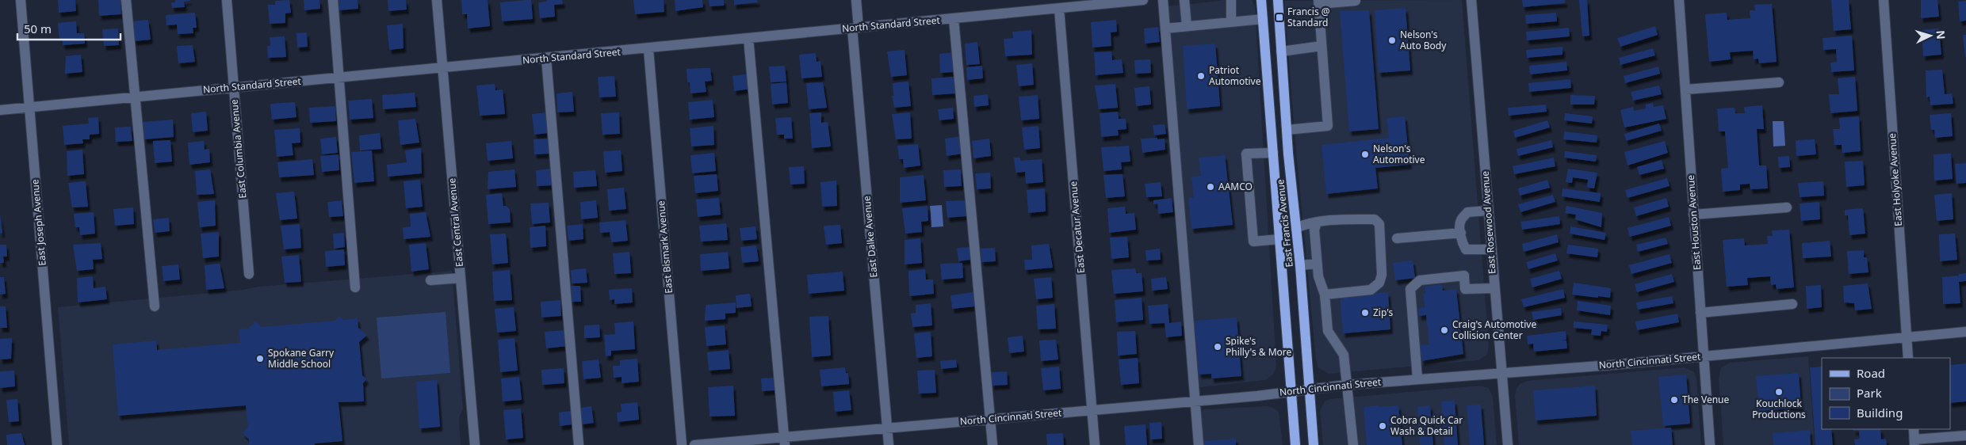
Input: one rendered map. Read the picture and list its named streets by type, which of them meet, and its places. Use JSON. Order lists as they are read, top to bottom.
{
  "streets": {
    "main road": ["East Francis Avenue"],
    "street": [
      "North Standard Street",
      "East Columbia Avenue",
      "East Holyoke Avenue",
      "East Joseph Avenue",
      "East Central Avenue",
      "East Rosewood Avenue",
      "East Houston Avenue",
      "East Decatur Avenue",
      "East Dalke Avenue",
      "East Bismark Avenue",
      "North Cincinnati Street"
    ]
  },
  "crossings": [
    ["North Standard Street", "East Columbia Avenue"],
    ["North Standard Street", "East Joseph Avenue"],
    ["North Standard Street", "East Central Avenue"],
    ["North Standard Street", "East Decatur Avenue"],
    ["North Standard Street", "East Dalke Avenue"],
    ["North Standard Street", "East Bismark Avenue"],
    ["East Holyoke Avenue", "North Cincinnati Street"],
    ["East Rosewood Avenue", "North Cincinnati Street"],
    ["East Houston Avenue", "North Cincinnati Street"],
    ["East Francis Avenue", "North Cincinnati Street"],
    ["East Decatur Avenue", "North Cincinnati Street"],
    ["East Dalke Avenue", "North Cincinnati Street"]
  ],
  "places": {
    "transit": ["Francis @ Standard"],
    "other": [
      "Nelson's Auto Body",
      "Patriot Automotive",
      "Nelson's Automotive",
      "AAMCO",
      "Zip's",
      "Craig's Automotive Collision Center",
      "Spike's Philly's & More",
      "Spokane Garry Middle School",
      "Kouchlock Productions",
      "The Venue",
      "Cobra Quick Car Wash & Detail"
    ]
  },
  "legend": ["Road", "Park", "Building"],
  "scale_bar": "50 m",
  "north": "right"
}
